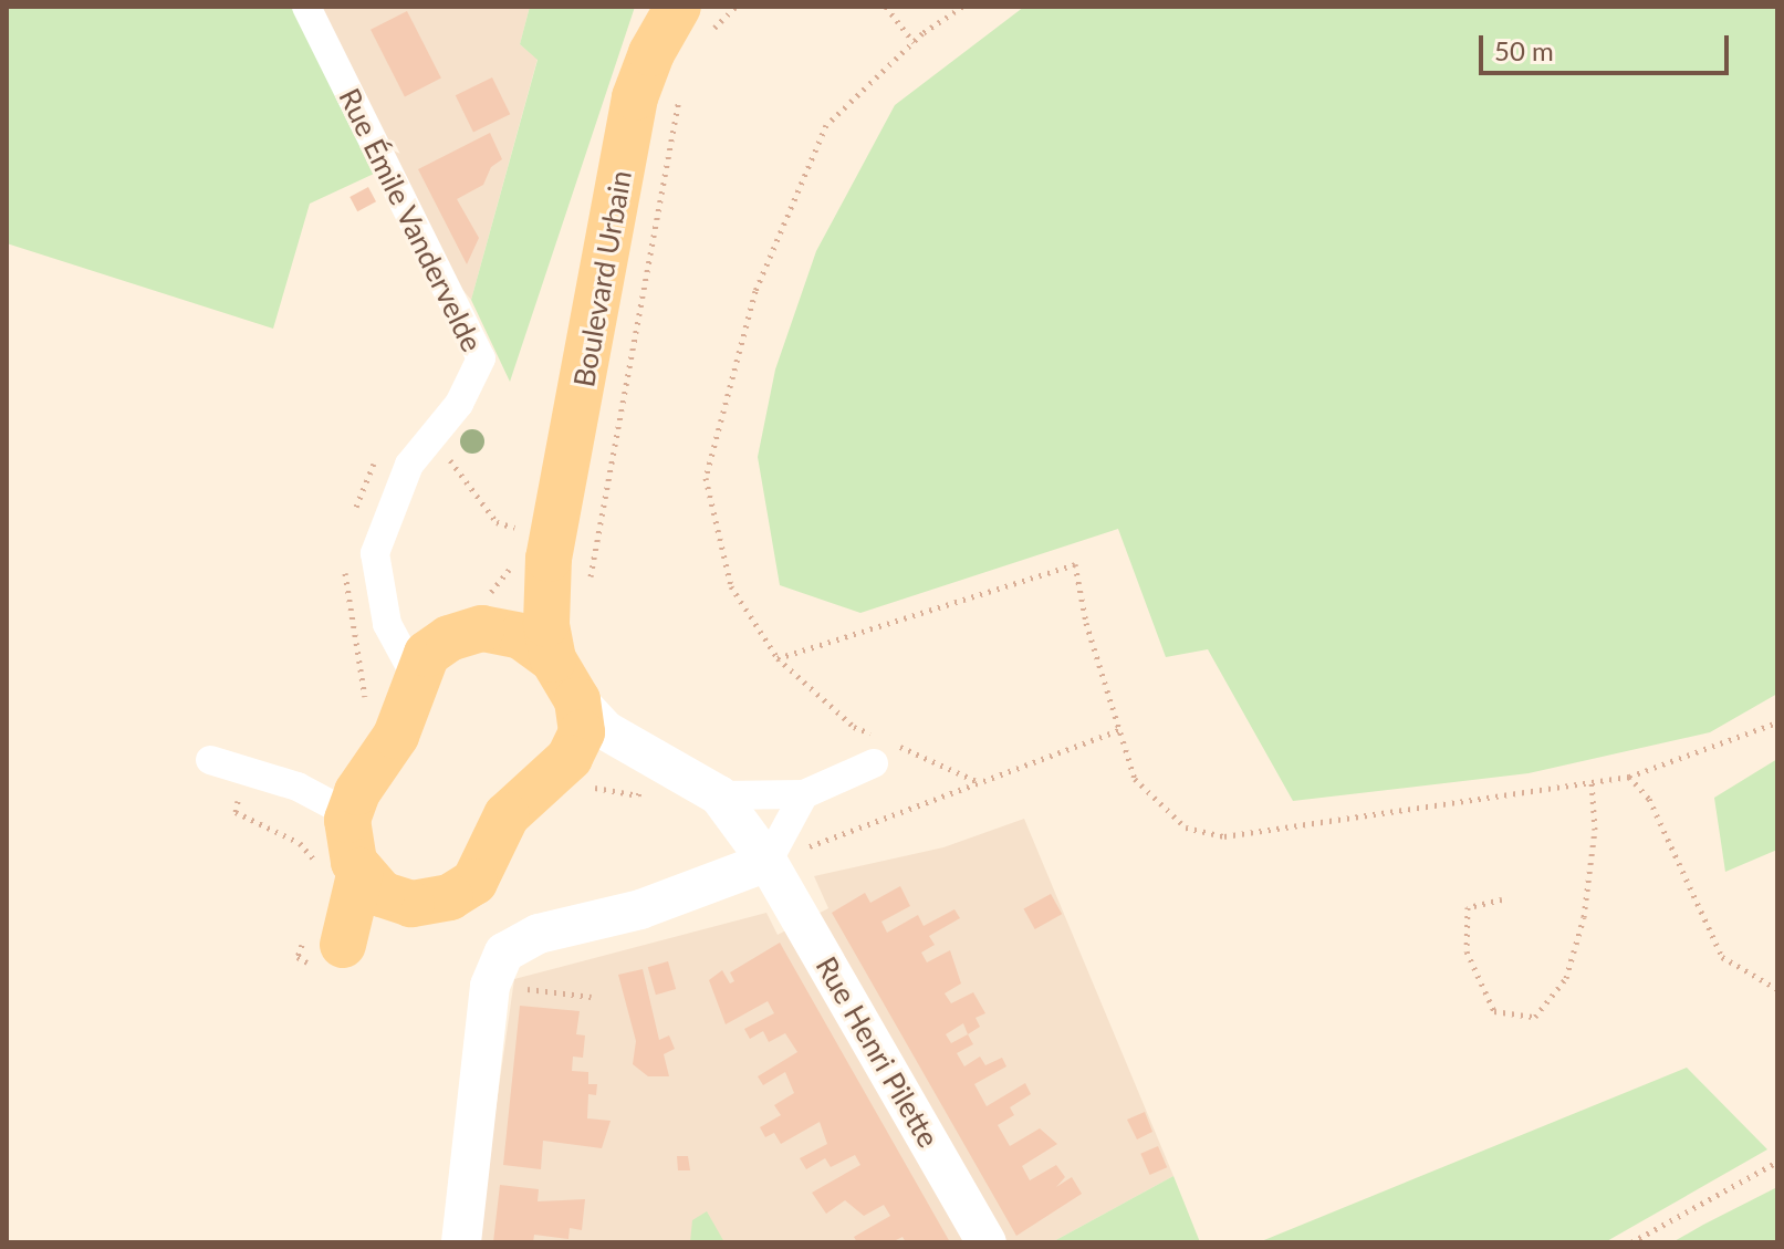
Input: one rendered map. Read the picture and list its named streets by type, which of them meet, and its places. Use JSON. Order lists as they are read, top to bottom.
{
  "streets": {
    "main road": ["Boulevard Urbain"],
    "street": ["Rue Émile Vandervelde", "Rue Henri Pilette"]
  },
  "crossings": [
    ["Rue Émile Vandervelde", "Boulevard Urbain"]
  ],
  "scale_bar": "50 m"
}
